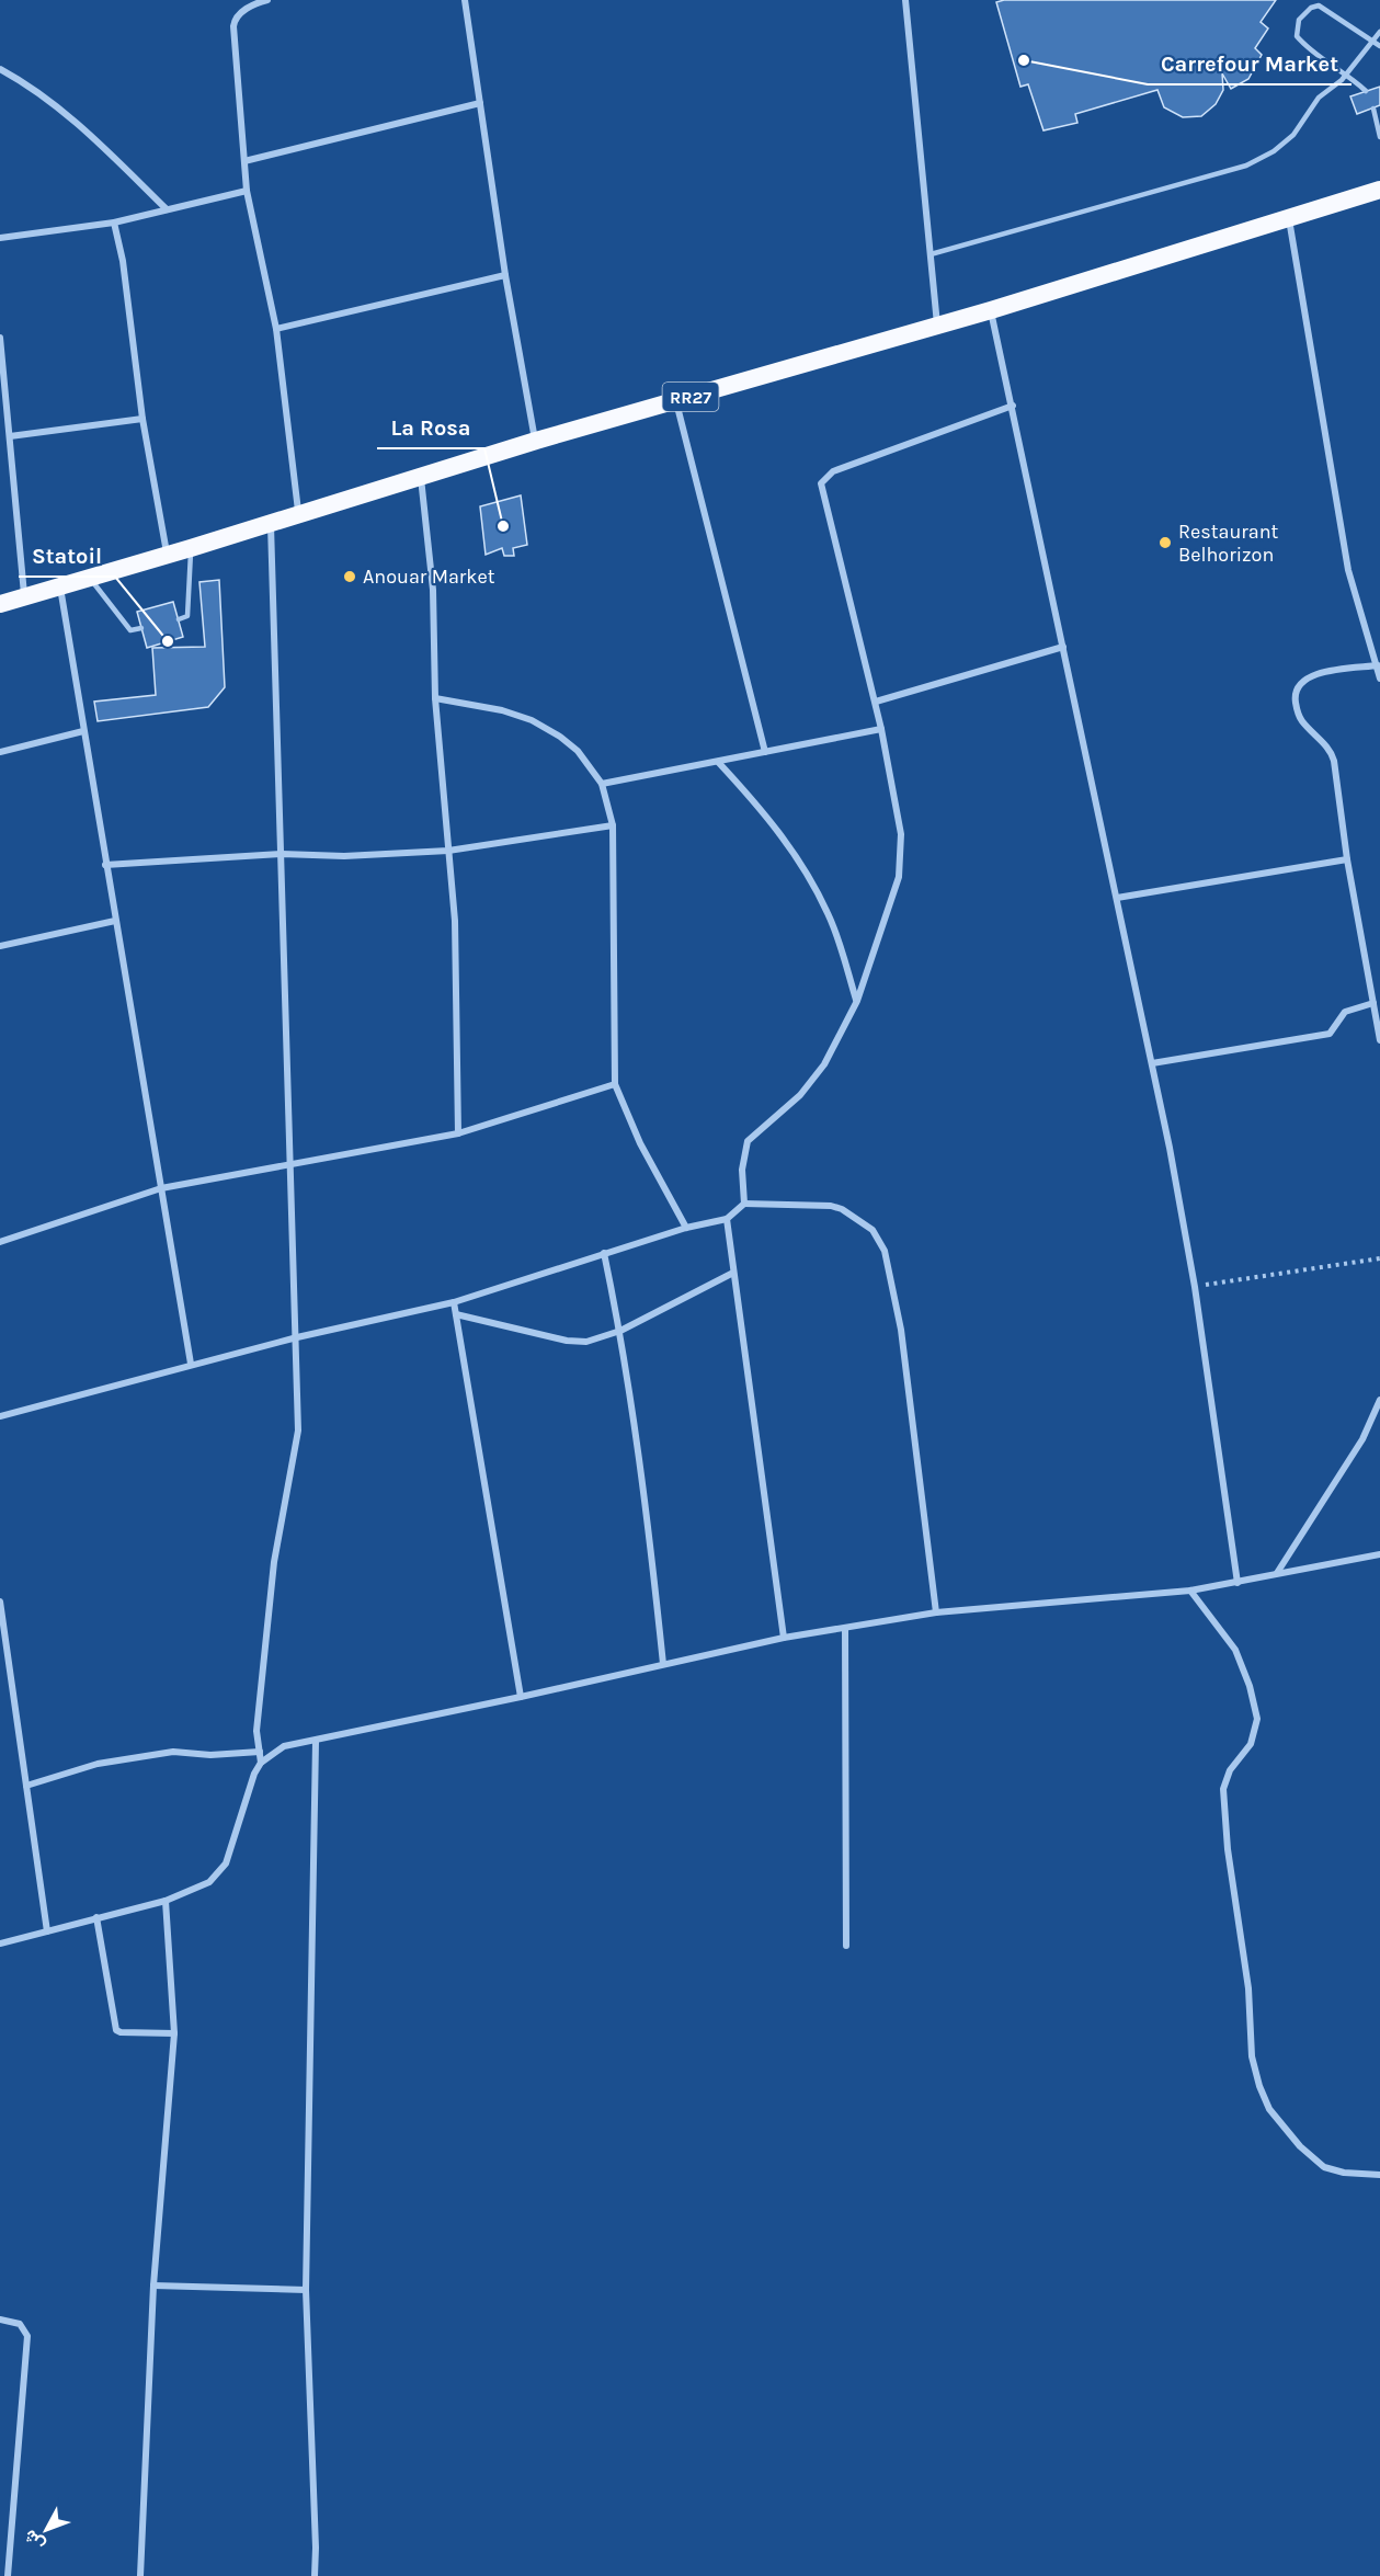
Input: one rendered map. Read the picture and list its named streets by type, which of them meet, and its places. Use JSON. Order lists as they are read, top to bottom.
{
  "streets": {
    "highway": ["RR27"]
  },
  "places": [
    "Carrefour Market",
    "La Rosa",
    "Restaurant Belhorizon",
    "Anouar Market",
    "Statoil"
  ],
  "north": "bottom left"
}
